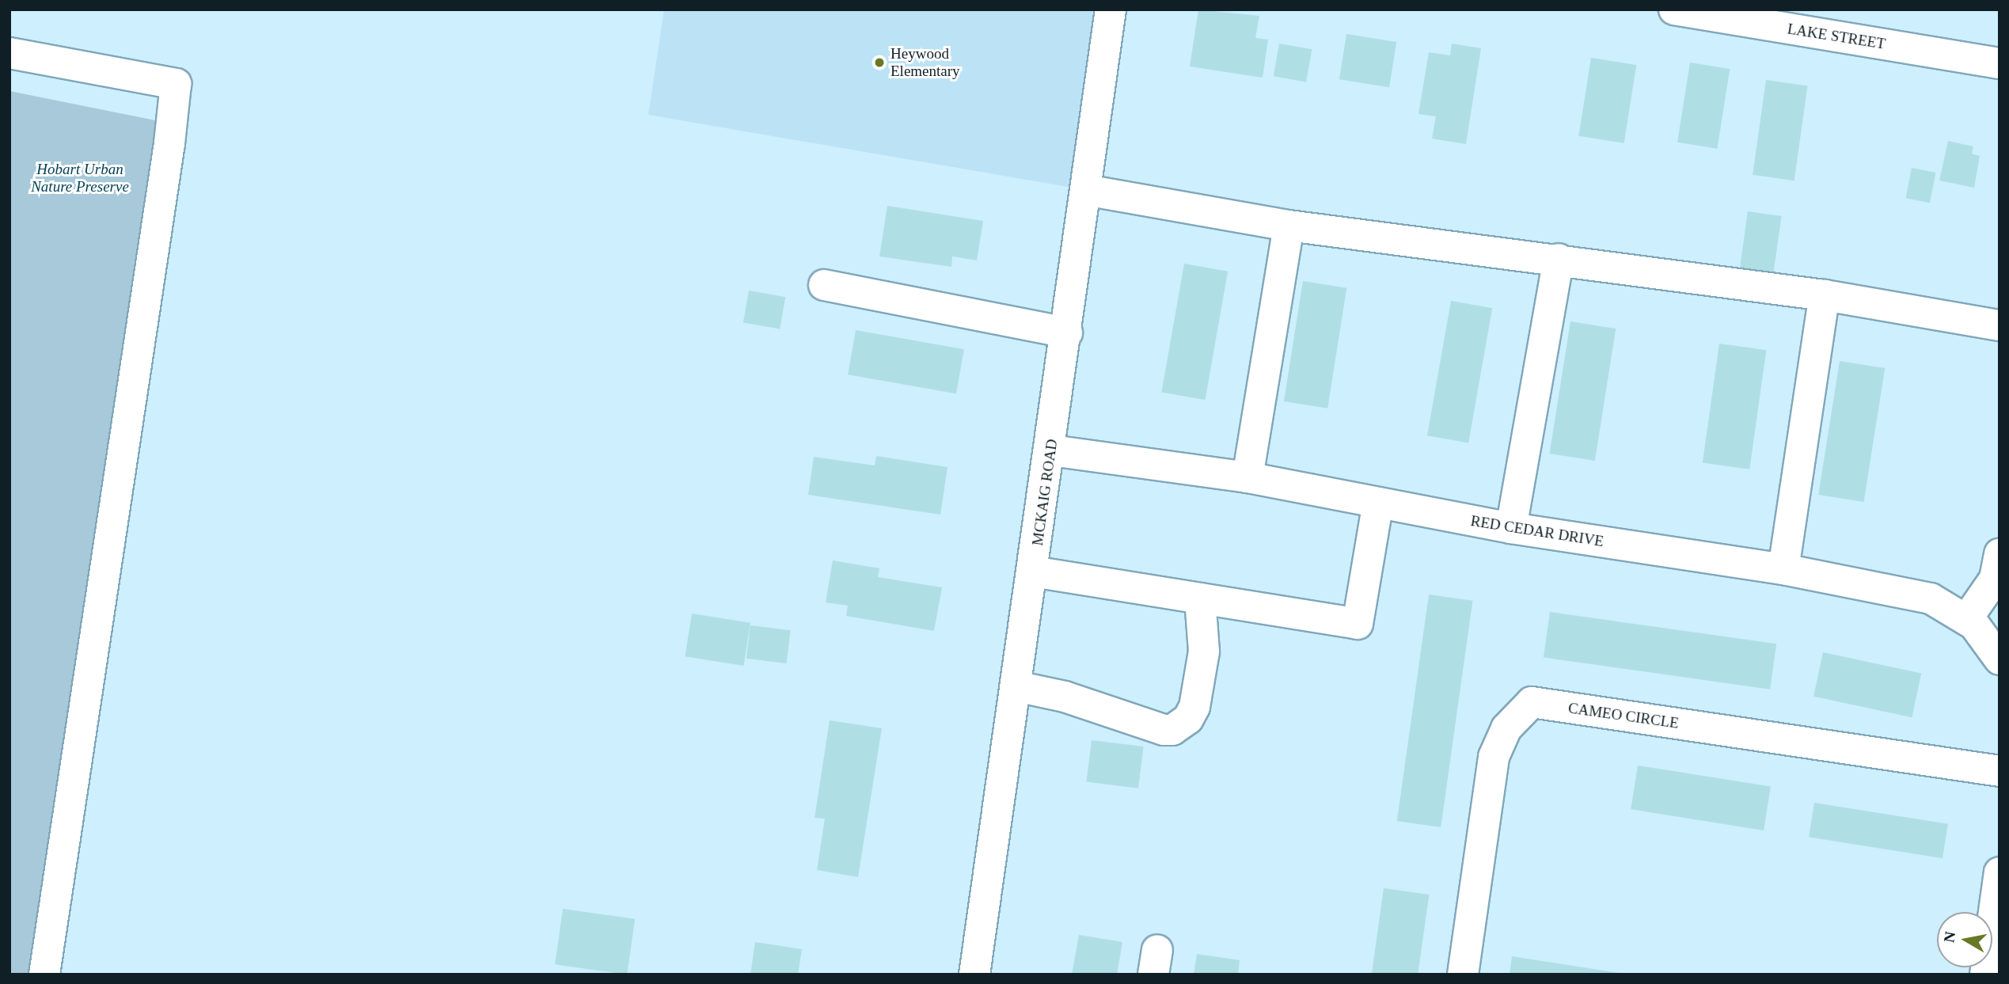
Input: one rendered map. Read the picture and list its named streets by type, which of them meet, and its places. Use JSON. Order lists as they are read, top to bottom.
{
  "streets": {
    "street": [
      "LAKE STREET",
      "MCKAIG ROAD",
      "RED CEDAR DRIVE",
      "CAMEO CIRCLE"
    ]
  },
  "crossings": [
    ["MCKAIG ROAD", "RED CEDAR DRIVE"]
  ],
  "parks": ["Hobart Urban Nature Preserve"],
  "places": ["Heywood Elementary"],
  "north": "left"
}
